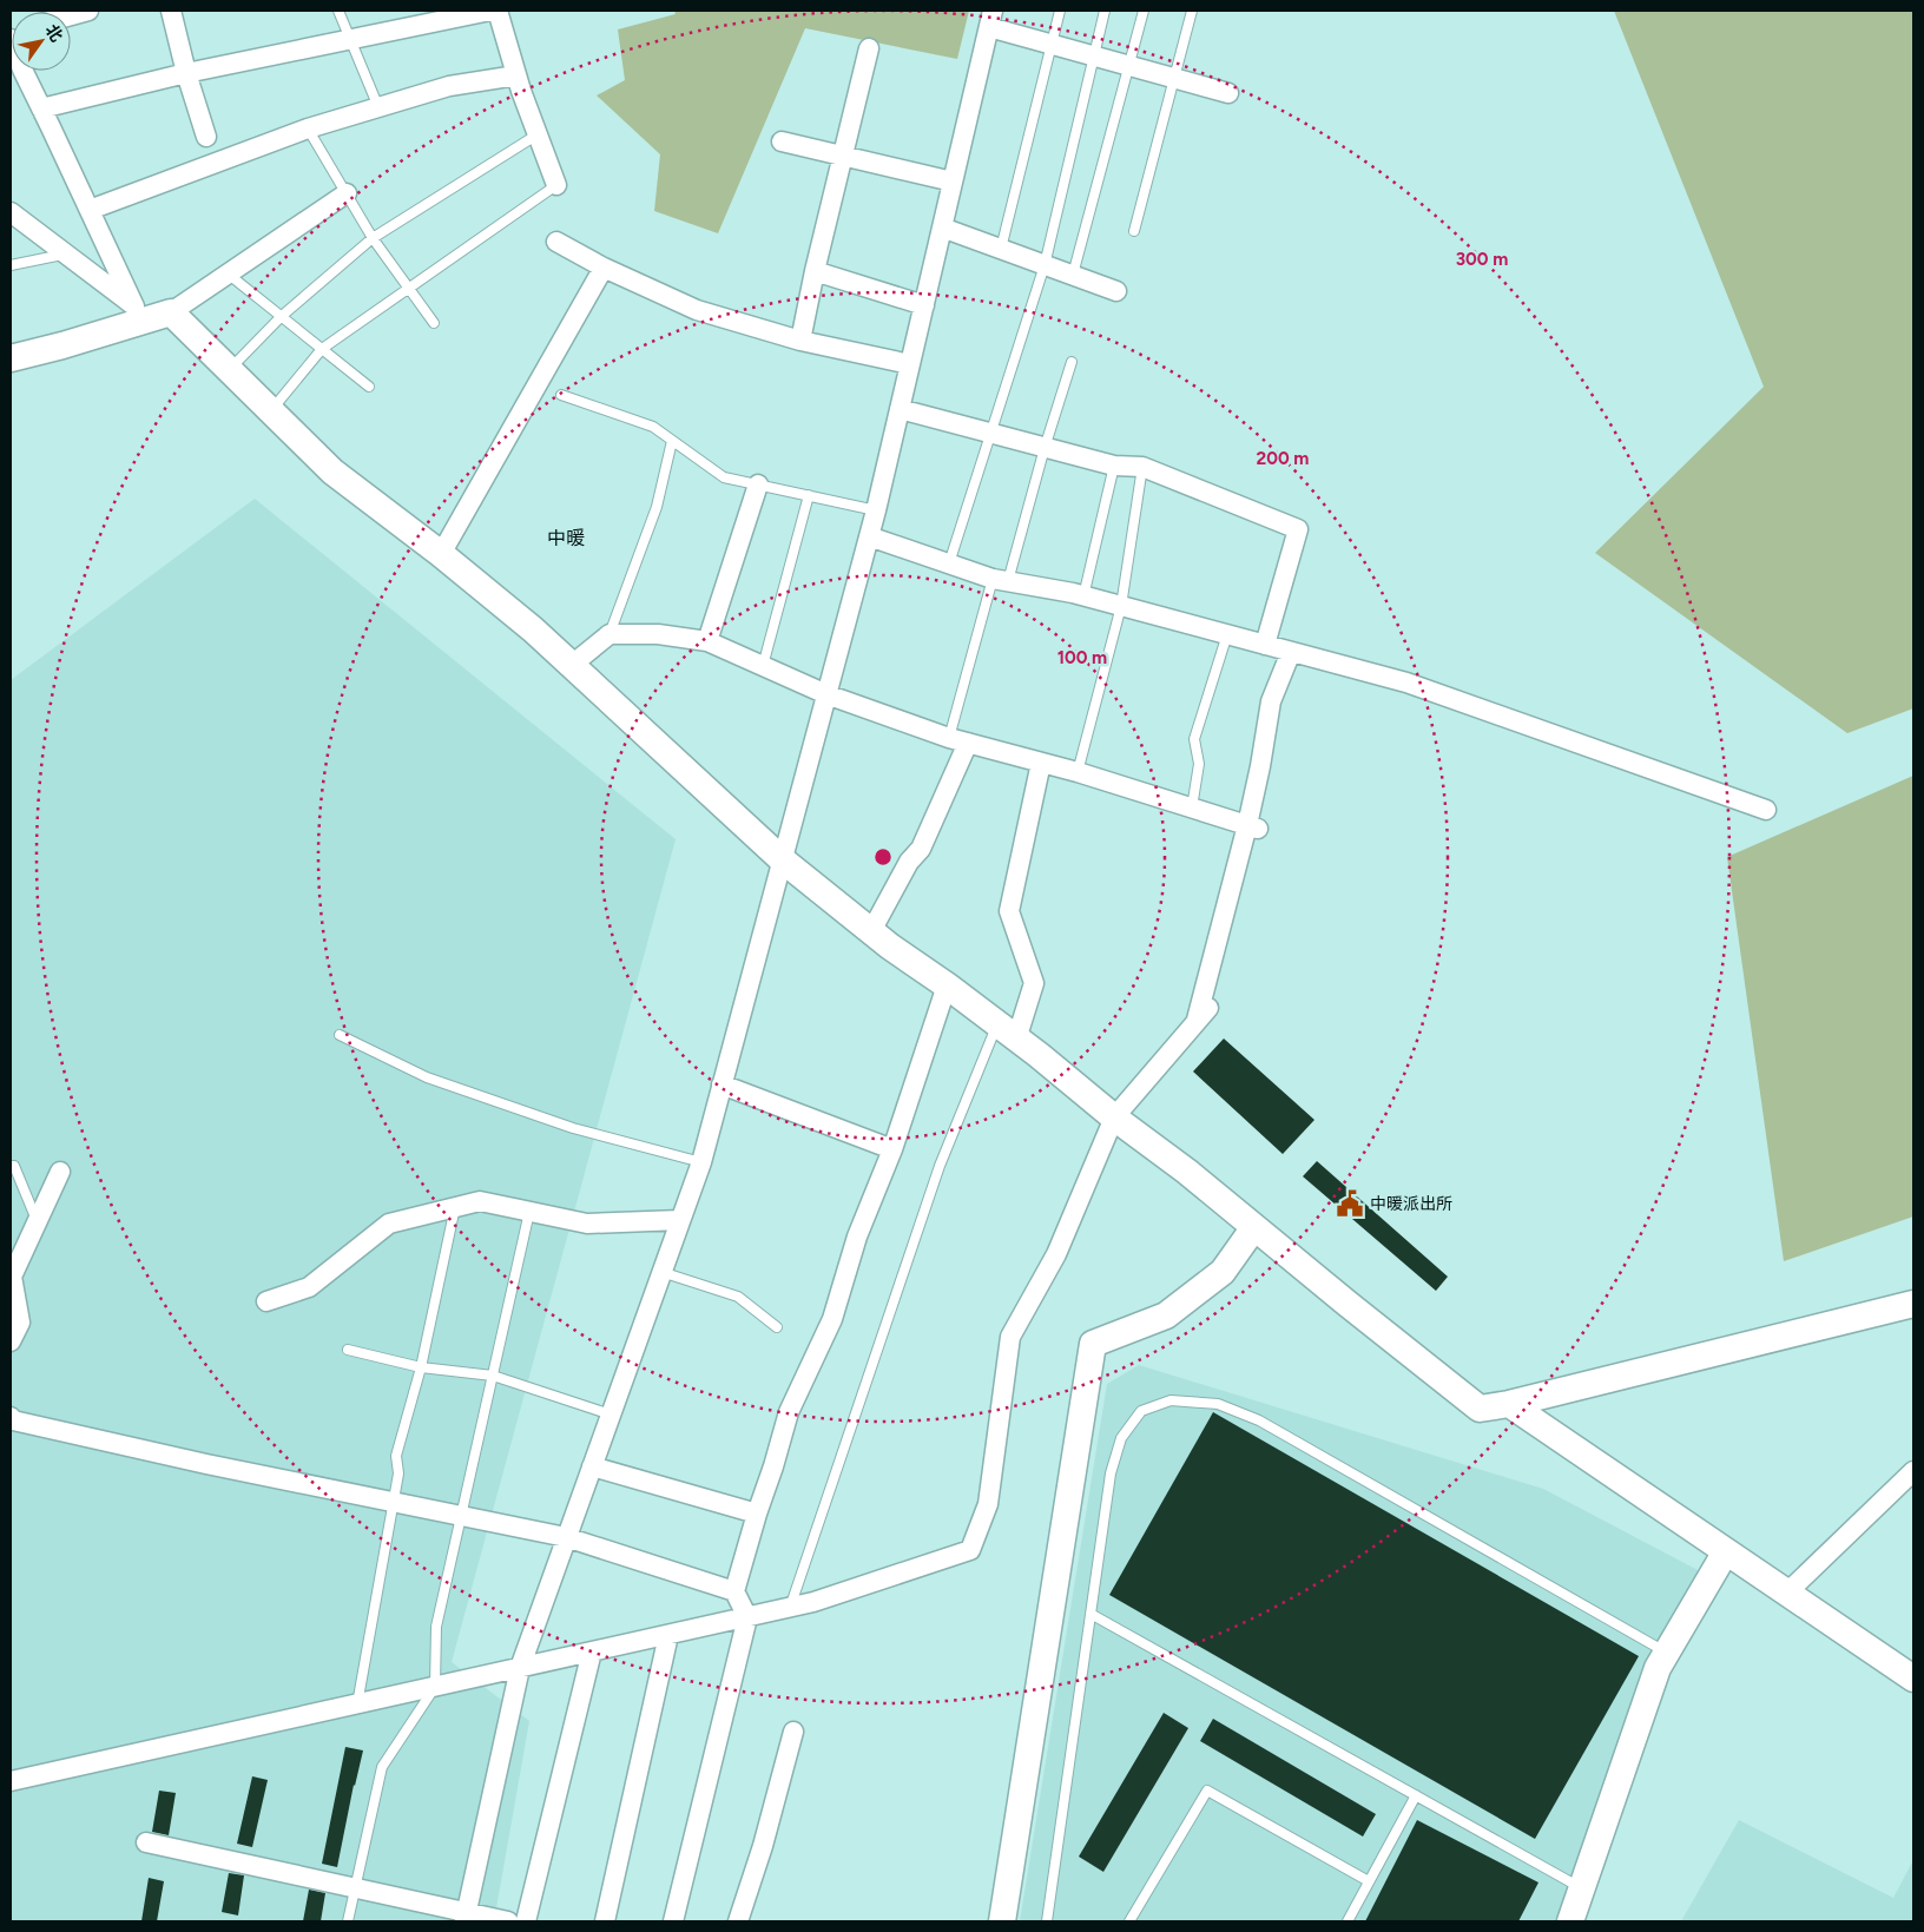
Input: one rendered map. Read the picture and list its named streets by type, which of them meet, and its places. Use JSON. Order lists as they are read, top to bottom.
{
  "districts": ["中暖"],
  "places": {
    "public building": ["中暖派出所"]
  },
  "north": "top right",
  "rings": ["300 m", "200 m", "100 m"]
}
